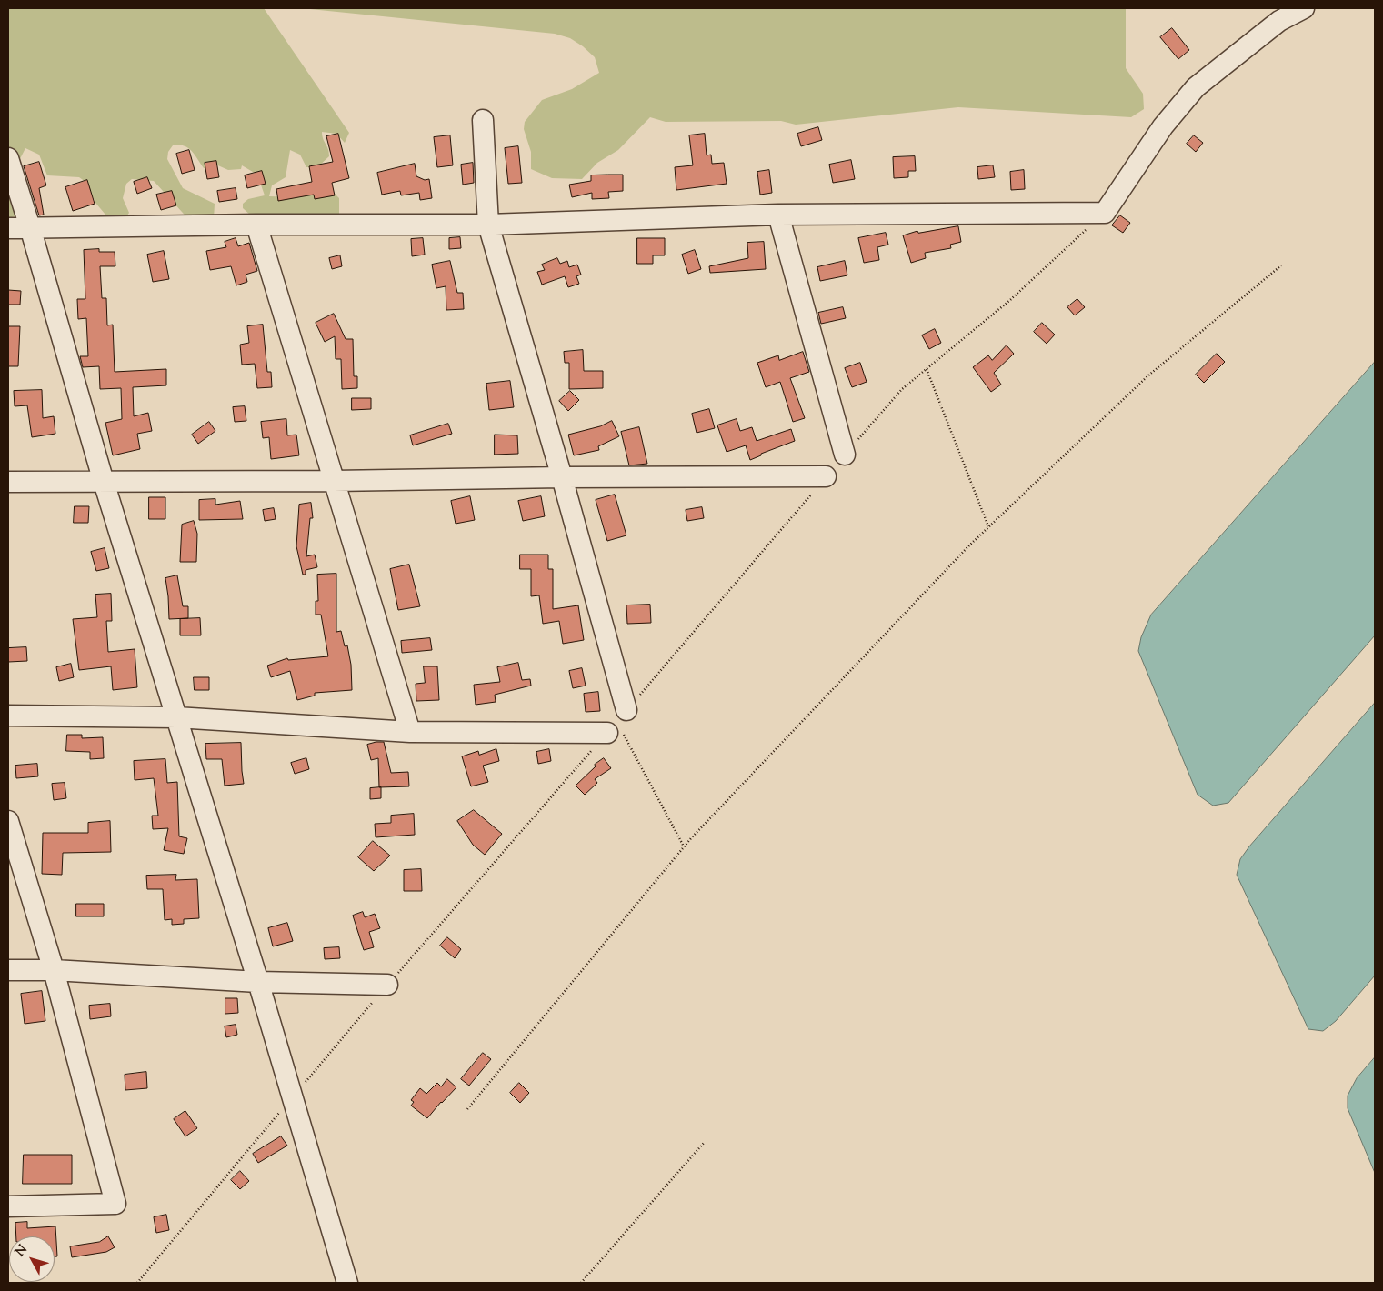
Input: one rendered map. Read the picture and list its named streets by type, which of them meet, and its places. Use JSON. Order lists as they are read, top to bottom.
{
  "north": "top left"
}
